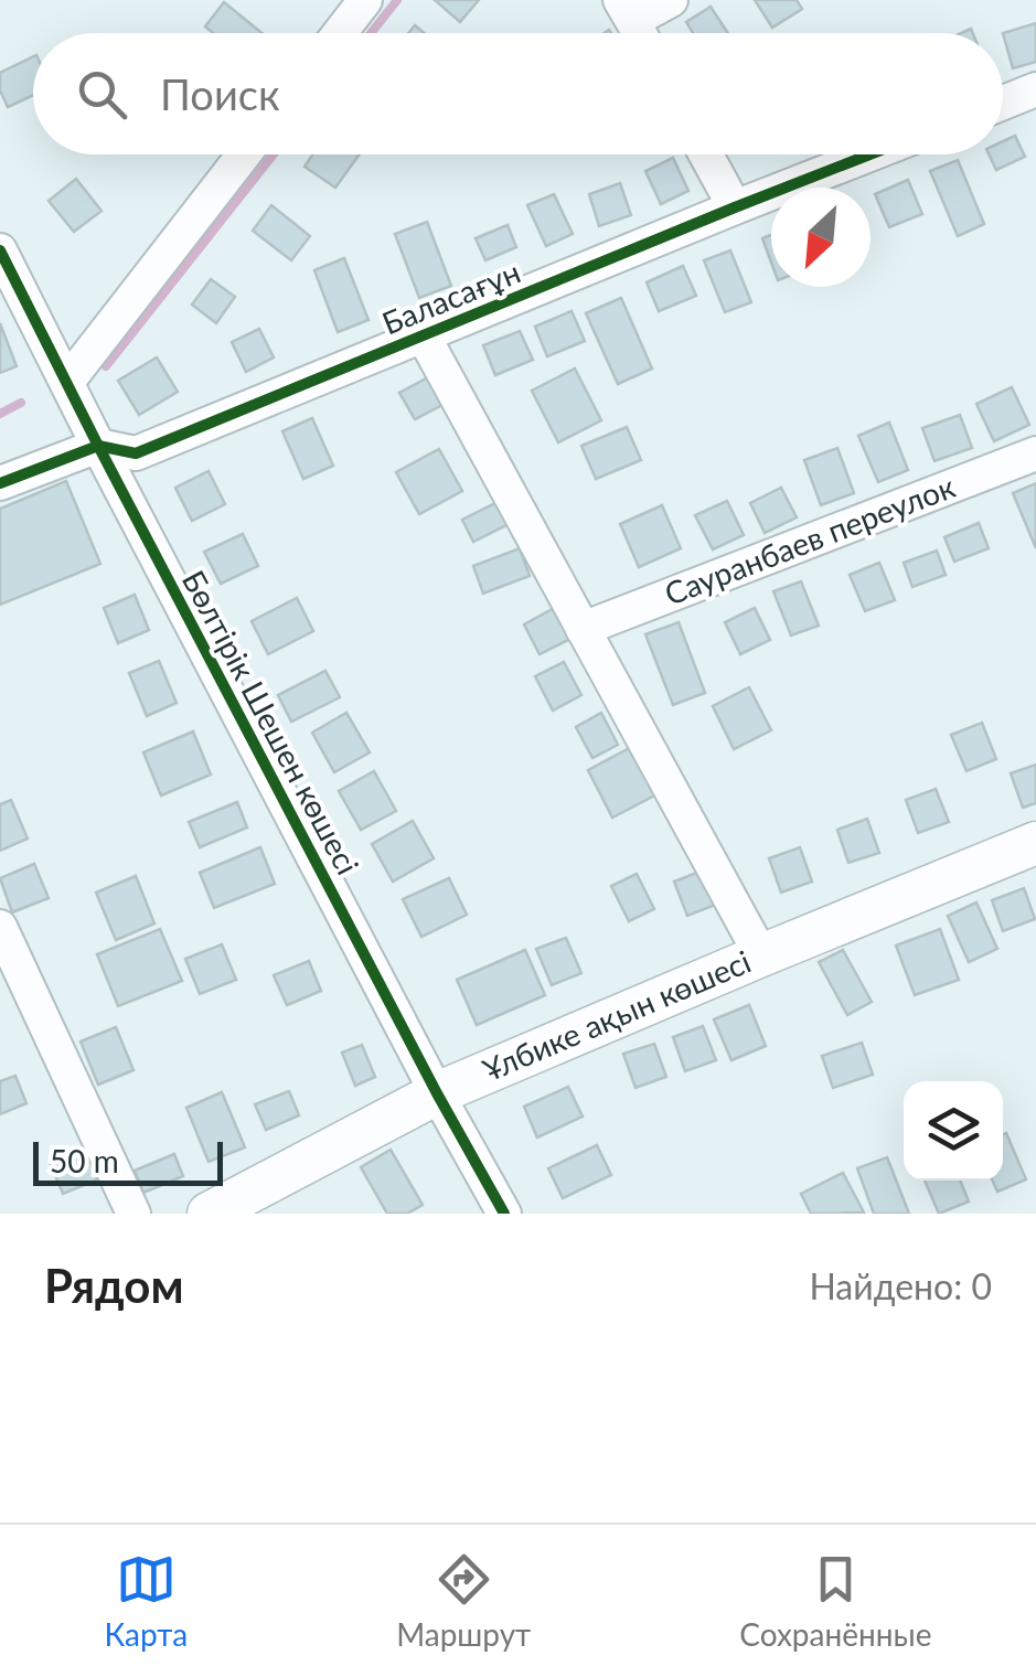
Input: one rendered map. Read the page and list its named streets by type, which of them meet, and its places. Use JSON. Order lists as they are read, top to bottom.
{
  "streets": {
    "main road": ["Ұлбике ақын көшесі"],
    "street": ["Баласағұн", "Сауранбаев переулок", "Бөлтірік Шешен көшесі"]
  },
  "crossings": [
    ["Баласағұн", "Бөлтірік Шешен көшесі"],
    ["Бөлтірік Шешен көшесі", "Ұлбике ақын көшесі"]
  ],
  "scale_bar": "50 m",
  "north": "bottom left",
  "page": {
    "search": "Поиск",
    "scale": "50 m",
    "heading": ["Рядом", "Найдено: 0"],
    "nav": ["Карта", "Маршрут", "Сохранённые"]
  }
}
